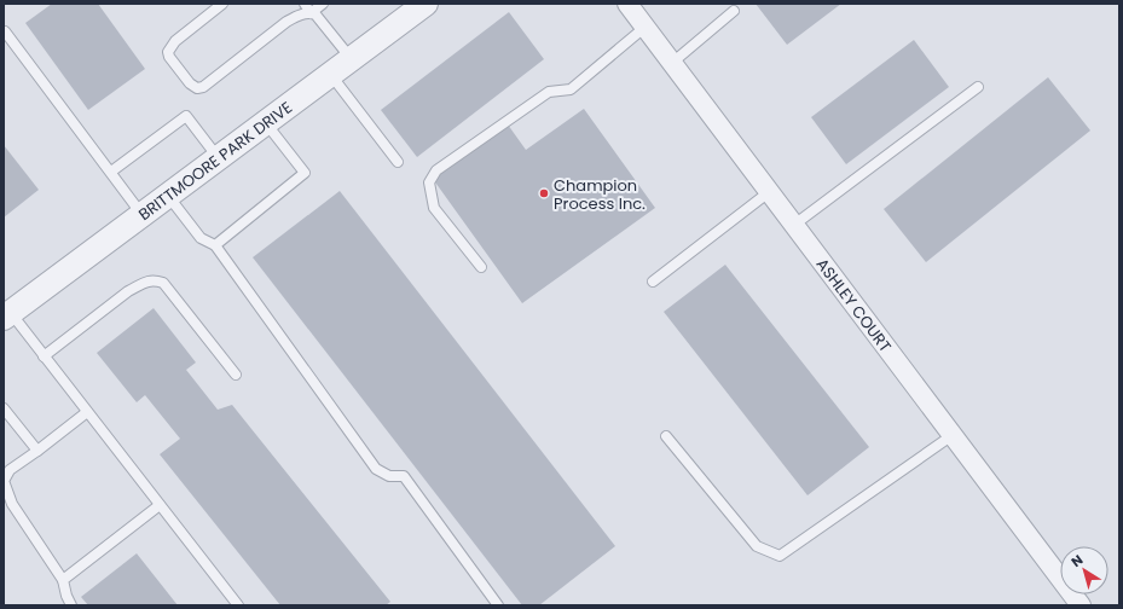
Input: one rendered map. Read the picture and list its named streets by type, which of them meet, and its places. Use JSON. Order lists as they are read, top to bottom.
{
  "streets": {
    "street": ["BRITTMOORE PARK DRIVE", "ASHLEY COURT"]
  },
  "places": ["Champion Process Inc."],
  "north": "top left"
}
